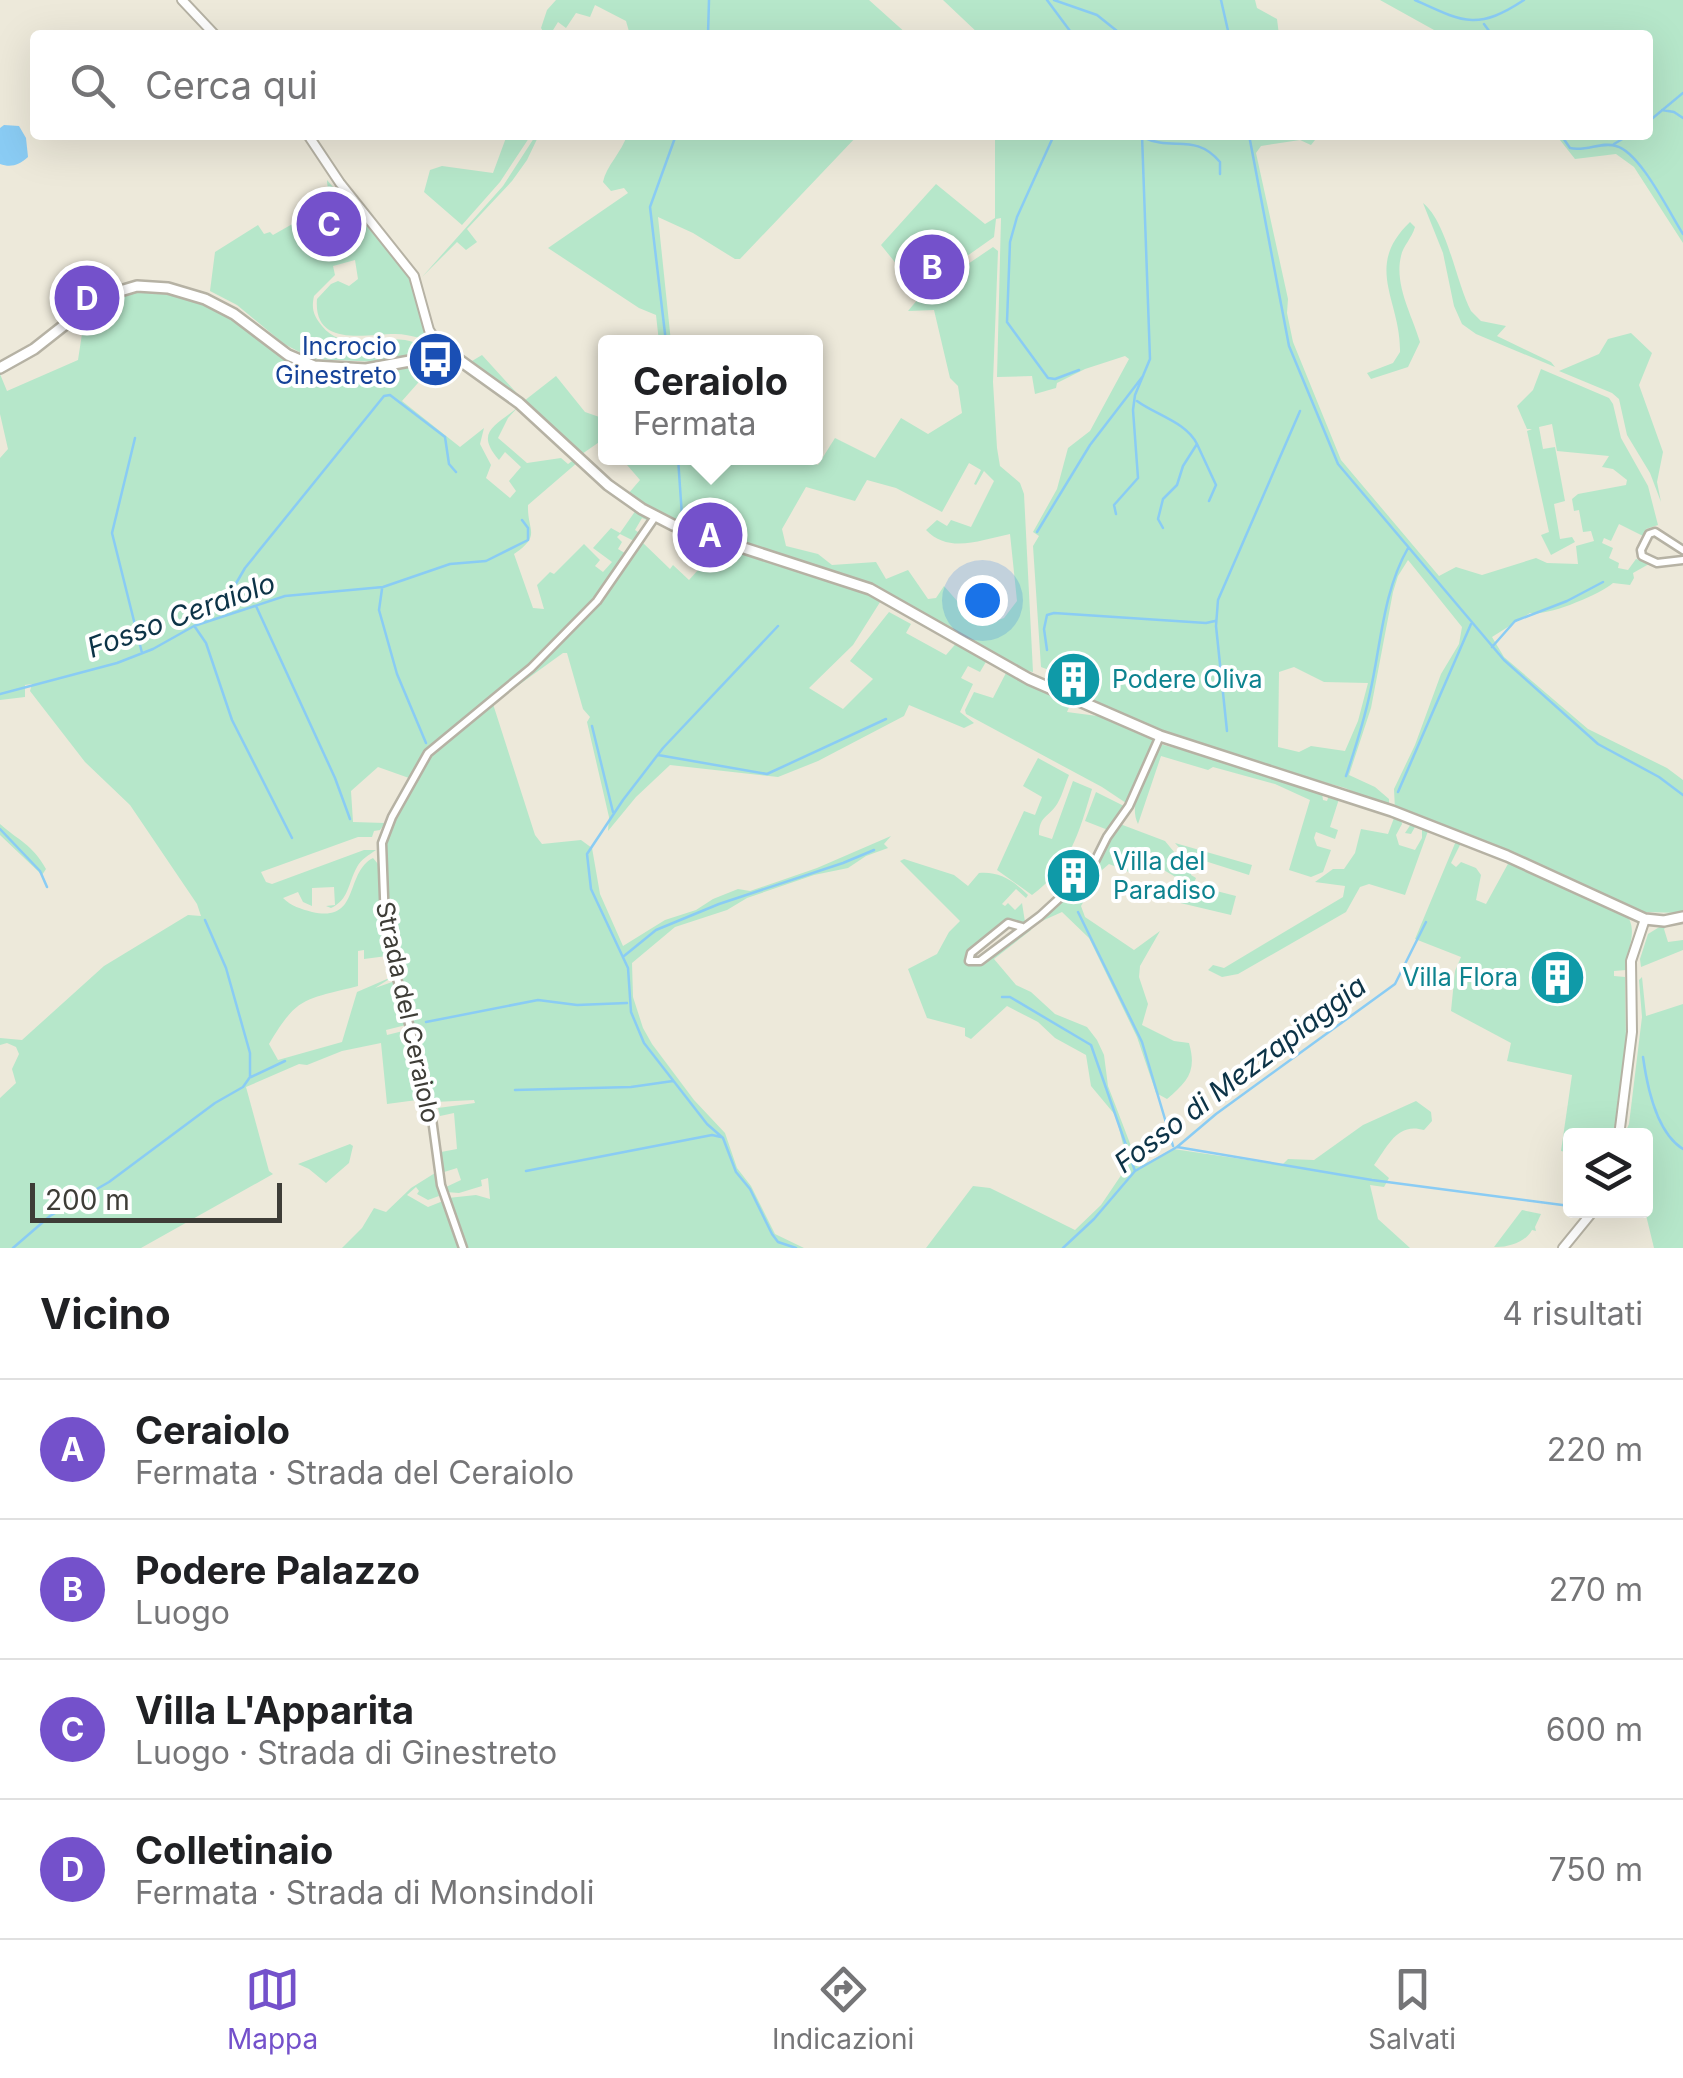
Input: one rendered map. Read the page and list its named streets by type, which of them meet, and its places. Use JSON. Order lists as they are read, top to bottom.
{
  "streets": {
    "street": ["Strada del Ceraiolo"]
  },
  "water": ["Fosso Ceraiolo", "Fosso di Mezzapiaggia"],
  "places": {
    "bus stop": ["Incrocio Ginestreto"],
    "building": ["Podere Oliva", "Villa del Paradiso", "Villa Flora"]
  },
  "scale_bar": "200 m",
  "page": {
    "search": "Cerca qui",
    "pins": [
      "C",
      "B",
      "D",
      "A"
    ],
    "popup": ["Ceraiolo", "Fermata"],
    "scale": "200 m",
    "heading": ["Vicino", "4 risultati"],
    "list": [
      {
        "mark": "A",
        "name": "Ceraiolo",
        "note": "Fermata · Strada del Ceraiolo",
        "value": "220 m"
      },
      {
        "mark": "B",
        "name": "Podere Palazzo",
        "note": "Luogo",
        "value": "270 m"
      },
      {
        "mark": "C",
        "name": "Villa L'Apparita",
        "note": "Luogo · Strada di Ginestreto",
        "value": "600 m"
      },
      {
        "mark": "D",
        "name": "Colletinaio",
        "note": "Fermata · Strada di Monsindoli",
        "value": "750 m"
      }
    ],
    "nav": ["Mappa", "Indicazioni", "Salvati"]
  }
}
